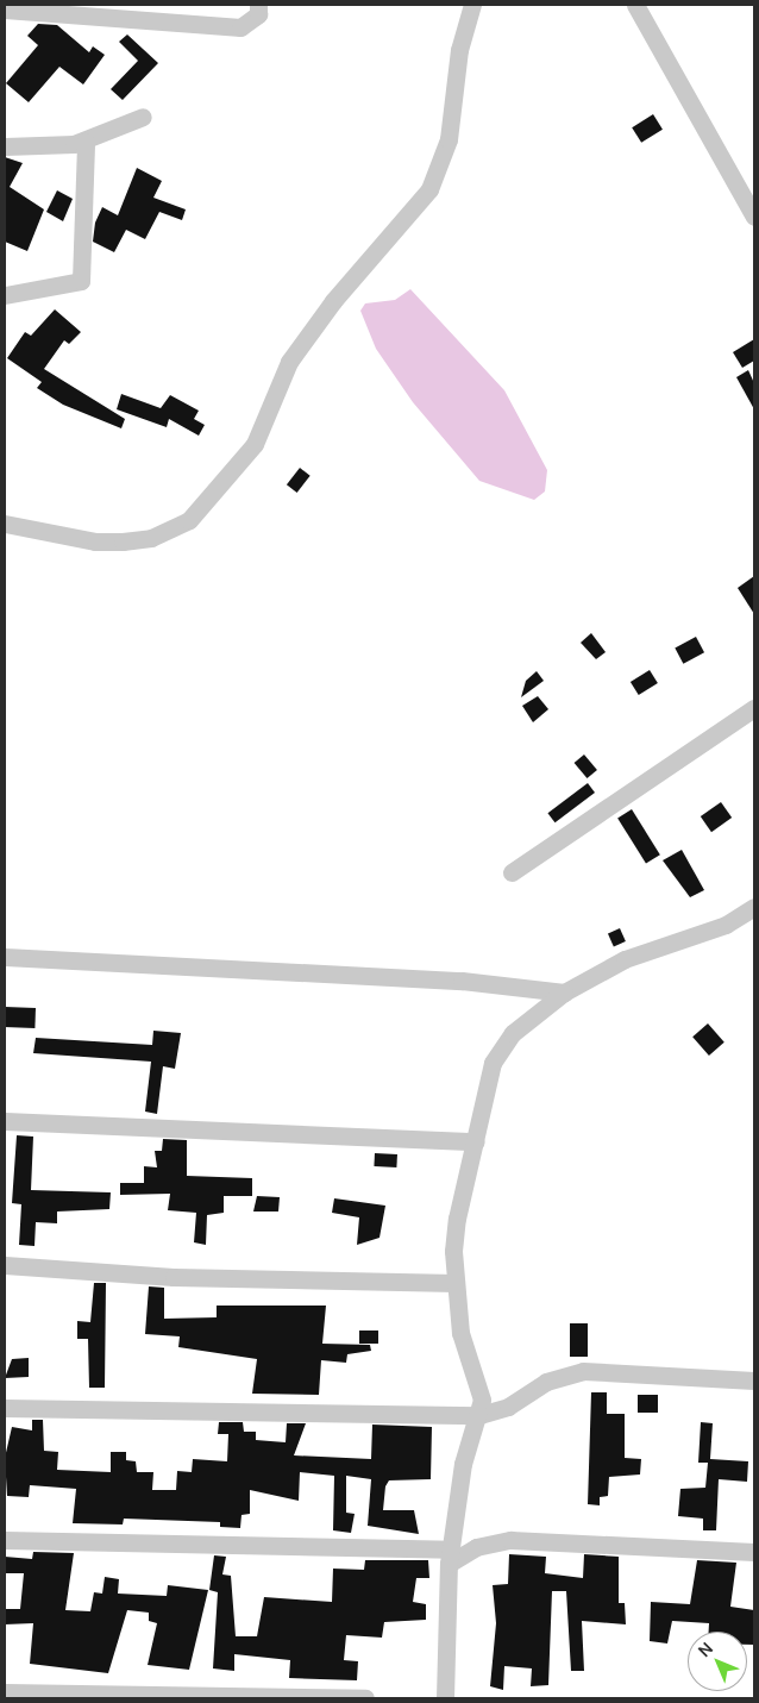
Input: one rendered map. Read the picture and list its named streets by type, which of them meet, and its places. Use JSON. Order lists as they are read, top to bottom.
{
  "north": "top left"
}
